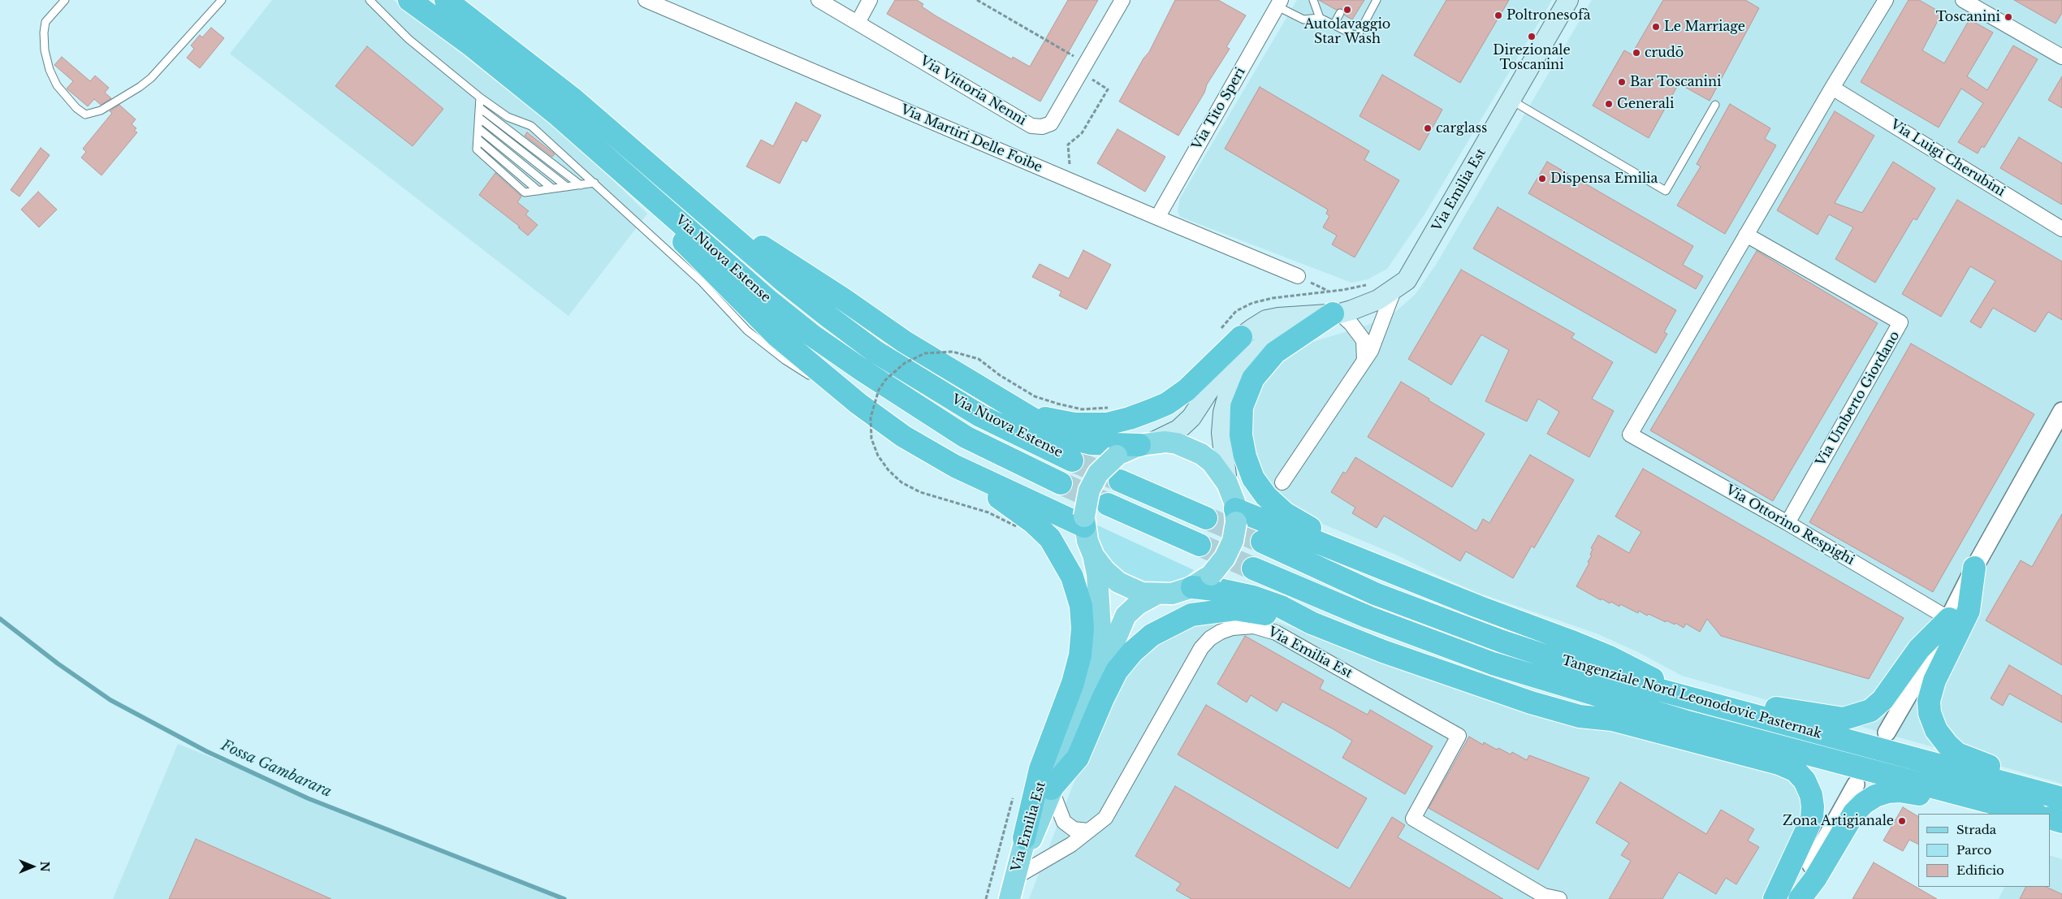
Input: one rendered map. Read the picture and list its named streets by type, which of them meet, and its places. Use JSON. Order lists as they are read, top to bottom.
{
  "streets": {
    "highway": ["Via Nuova Estense", "Tangenziale Nord Leonodovic Pasternak"],
    "main road": ["Via Emilia Est"],
    "street": [
      "Via Vittoria Nenni",
      "Via Tito Speri",
      "Via Martiri Delle Foibe",
      "Via Luigi Cherubini",
      "Via Umberto Giordano",
      "Via Ottorino Respighi"
    ]
  },
  "crossings": [
    ["Via Tito Speri", "Via Martiri Delle Foibe"],
    ["Via Umberto Giordano", "Via Ottorino Respighi"]
  ],
  "water": ["Fossa Gambarara"],
  "places": [
    "Autolavaggio Star Wash",
    "Poltronesofà",
    "Toscanini",
    "Le Marriage",
    "Direzionale Toscanini",
    "crudō",
    "Bar Toscanini",
    "Generali",
    "carglass",
    "Dispensa Emilia",
    "Zona Artigianale"
  ],
  "legend": ["Strada", "Parco", "Edificio"],
  "north": "right"
}
